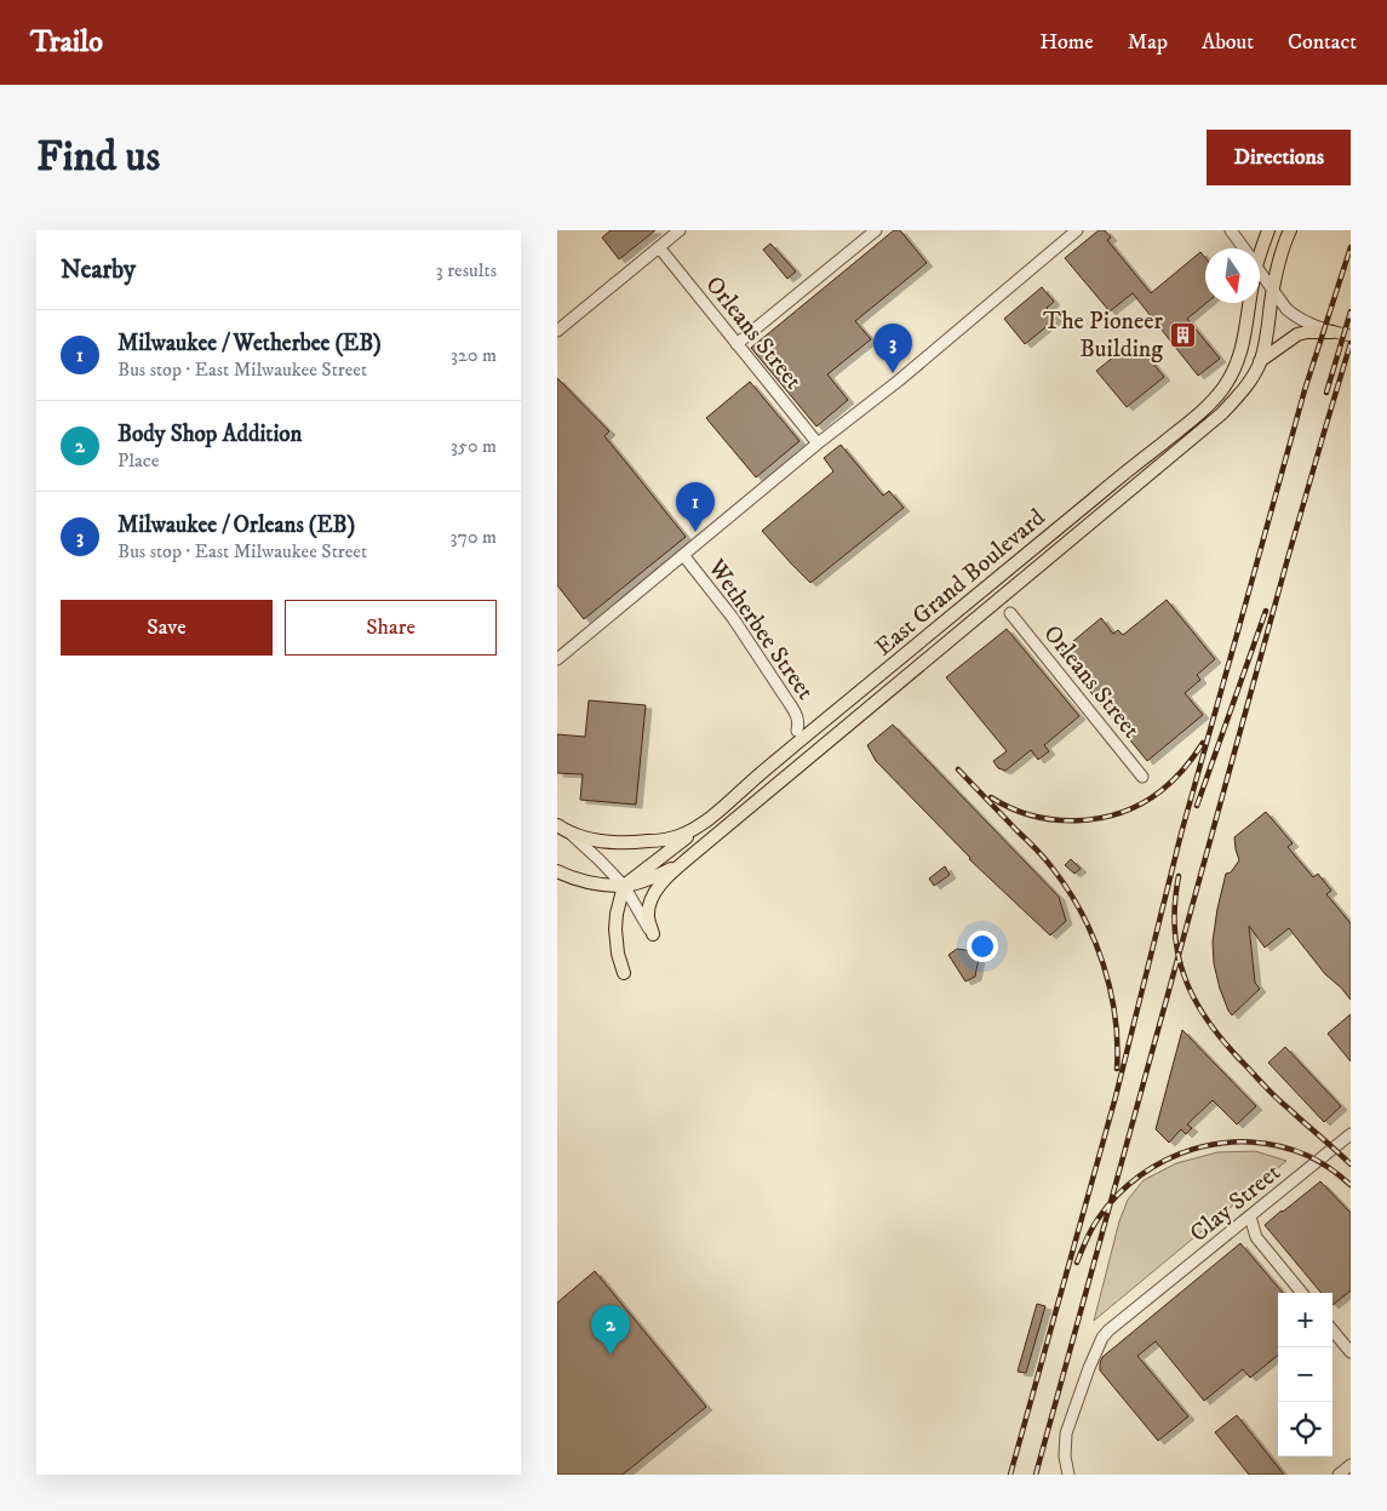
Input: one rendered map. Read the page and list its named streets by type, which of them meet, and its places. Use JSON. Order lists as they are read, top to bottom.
{
  "streets": {
    "main road": ["East Grand Boulevard"],
    "street": ["Orleans Street", "Wetherbee Street", "Clay Street"]
  },
  "places": {
    "building": ["The Pioneer Building"]
  },
  "north": "bottom",
  "page": {
    "header": "Trailo",
    "nav": [
      "Home",
      "Map",
      "About",
      "Contact"
    ],
    "buttons": [
      "Directions",
      ["Save", "Share"]
    ],
    "title": "Find us",
    "heading": ["Nearby", "3 results"],
    "list": [
      {
        "mark": "1",
        "name": "Milwaukee / Wetherbee (EB)",
        "note": "Bus stop · East Milwaukee Street",
        "value": "320 m"
      },
      {
        "mark": "2",
        "name": "Body Shop Addition",
        "note": "Place",
        "value": "350 m"
      },
      {
        "mark": "3",
        "name": "Milwaukee / Orleans (EB)",
        "note": "Bus stop · East Milwaukee Street",
        "value": "370 m"
      }
    ],
    "pins": ["3", "1", "2"],
    "map_buttons": ["+", "−"]
  }
}
